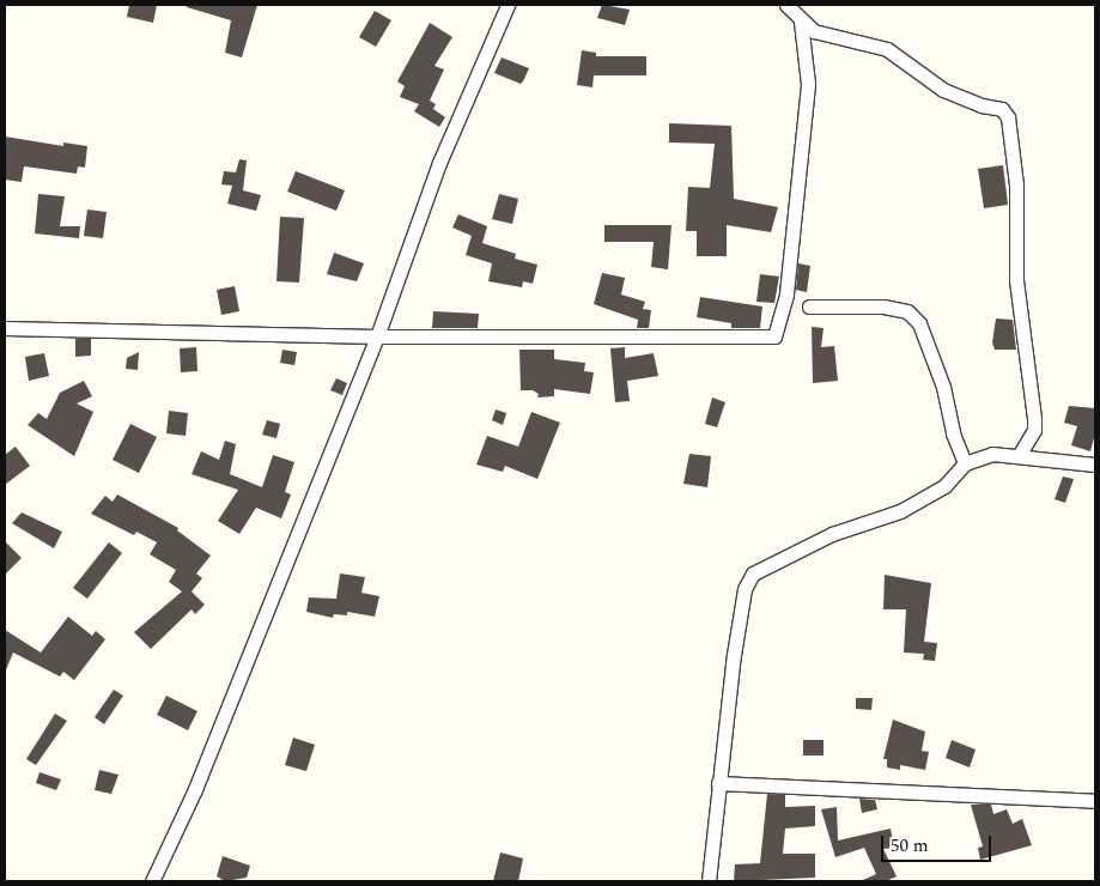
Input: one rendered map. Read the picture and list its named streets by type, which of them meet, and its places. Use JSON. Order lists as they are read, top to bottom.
{
  "scale_bar": "50 m"
}
